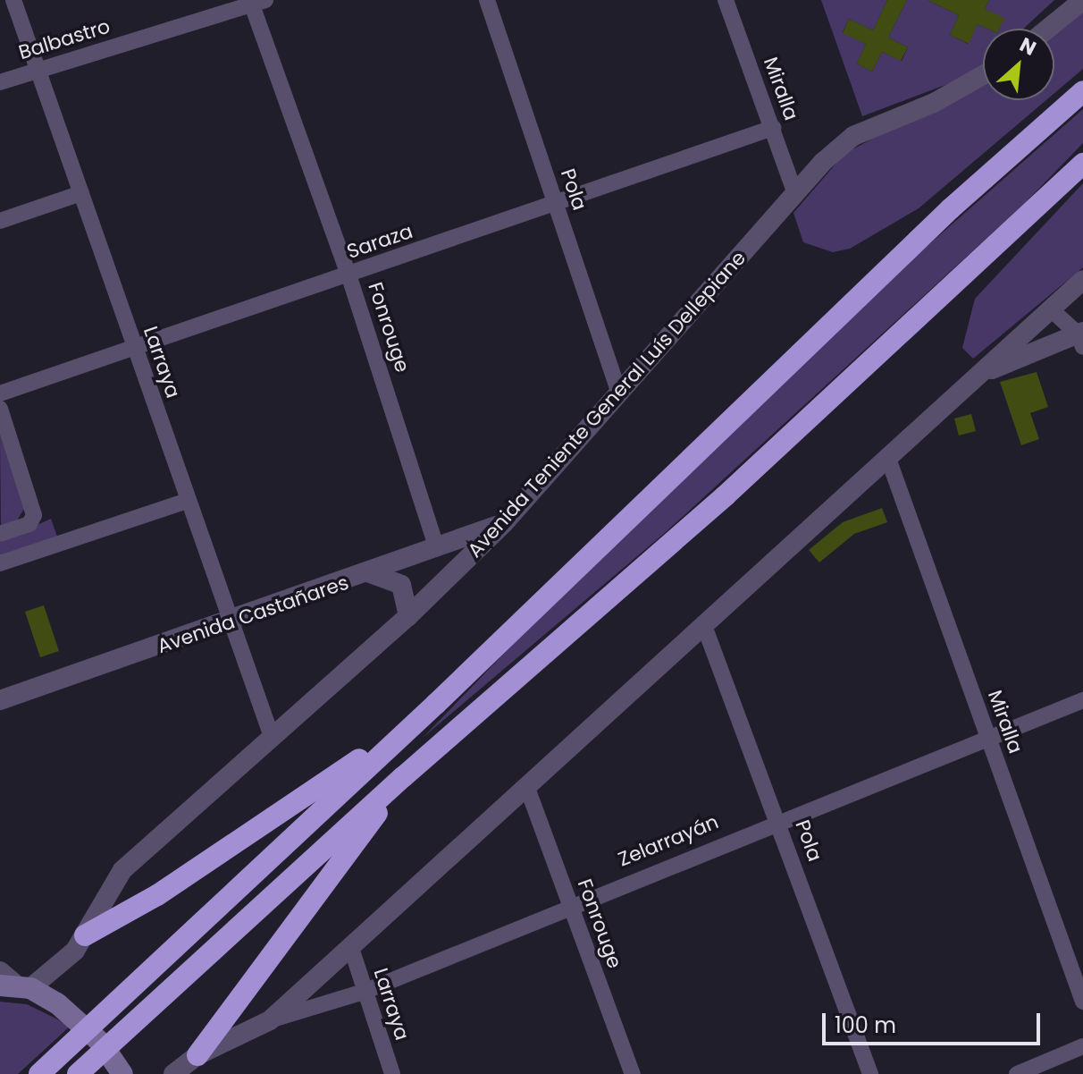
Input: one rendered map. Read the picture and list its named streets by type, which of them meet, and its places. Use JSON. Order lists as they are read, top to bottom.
{
  "streets": {
    "street": [
      "Balbastro",
      "Miralla",
      "Pola",
      "Saraza",
      "Fonrouge",
      "Larraya",
      "Avenida Teniente General Luís Dellepiane",
      "Avenida Castañares",
      "Zelarrayán"
    ]
  },
  "crossings": [
    ["Balbastro", "Fonrouge"],
    ["Balbastro", "Larraya"],
    ["Miralla", "Saraza"],
    ["Miralla", "Avenida Teniente General Luís Dellepiane"],
    ["Miralla", "Zelarrayán"],
    ["Pola", "Saraza"],
    ["Pola", "Avenida Teniente General Luís Dellepiane"],
    ["Pola", "Zelarrayán"],
    ["Saraza", "Fonrouge"],
    ["Saraza", "Larraya"],
    ["Fonrouge", "Avenida Castañares"],
    ["Fonrouge", "Zelarrayán"],
    ["Larraya", "Avenida Teniente General Luís Dellepiane"],
    ["Larraya", "Avenida Castañares"],
    ["Larraya", "Zelarrayán"],
    ["Avenida Teniente General Luís Dellepiane", "Avenida Castañares"]
  ],
  "scale_bar": "100 m",
  "north": "top right"
}
